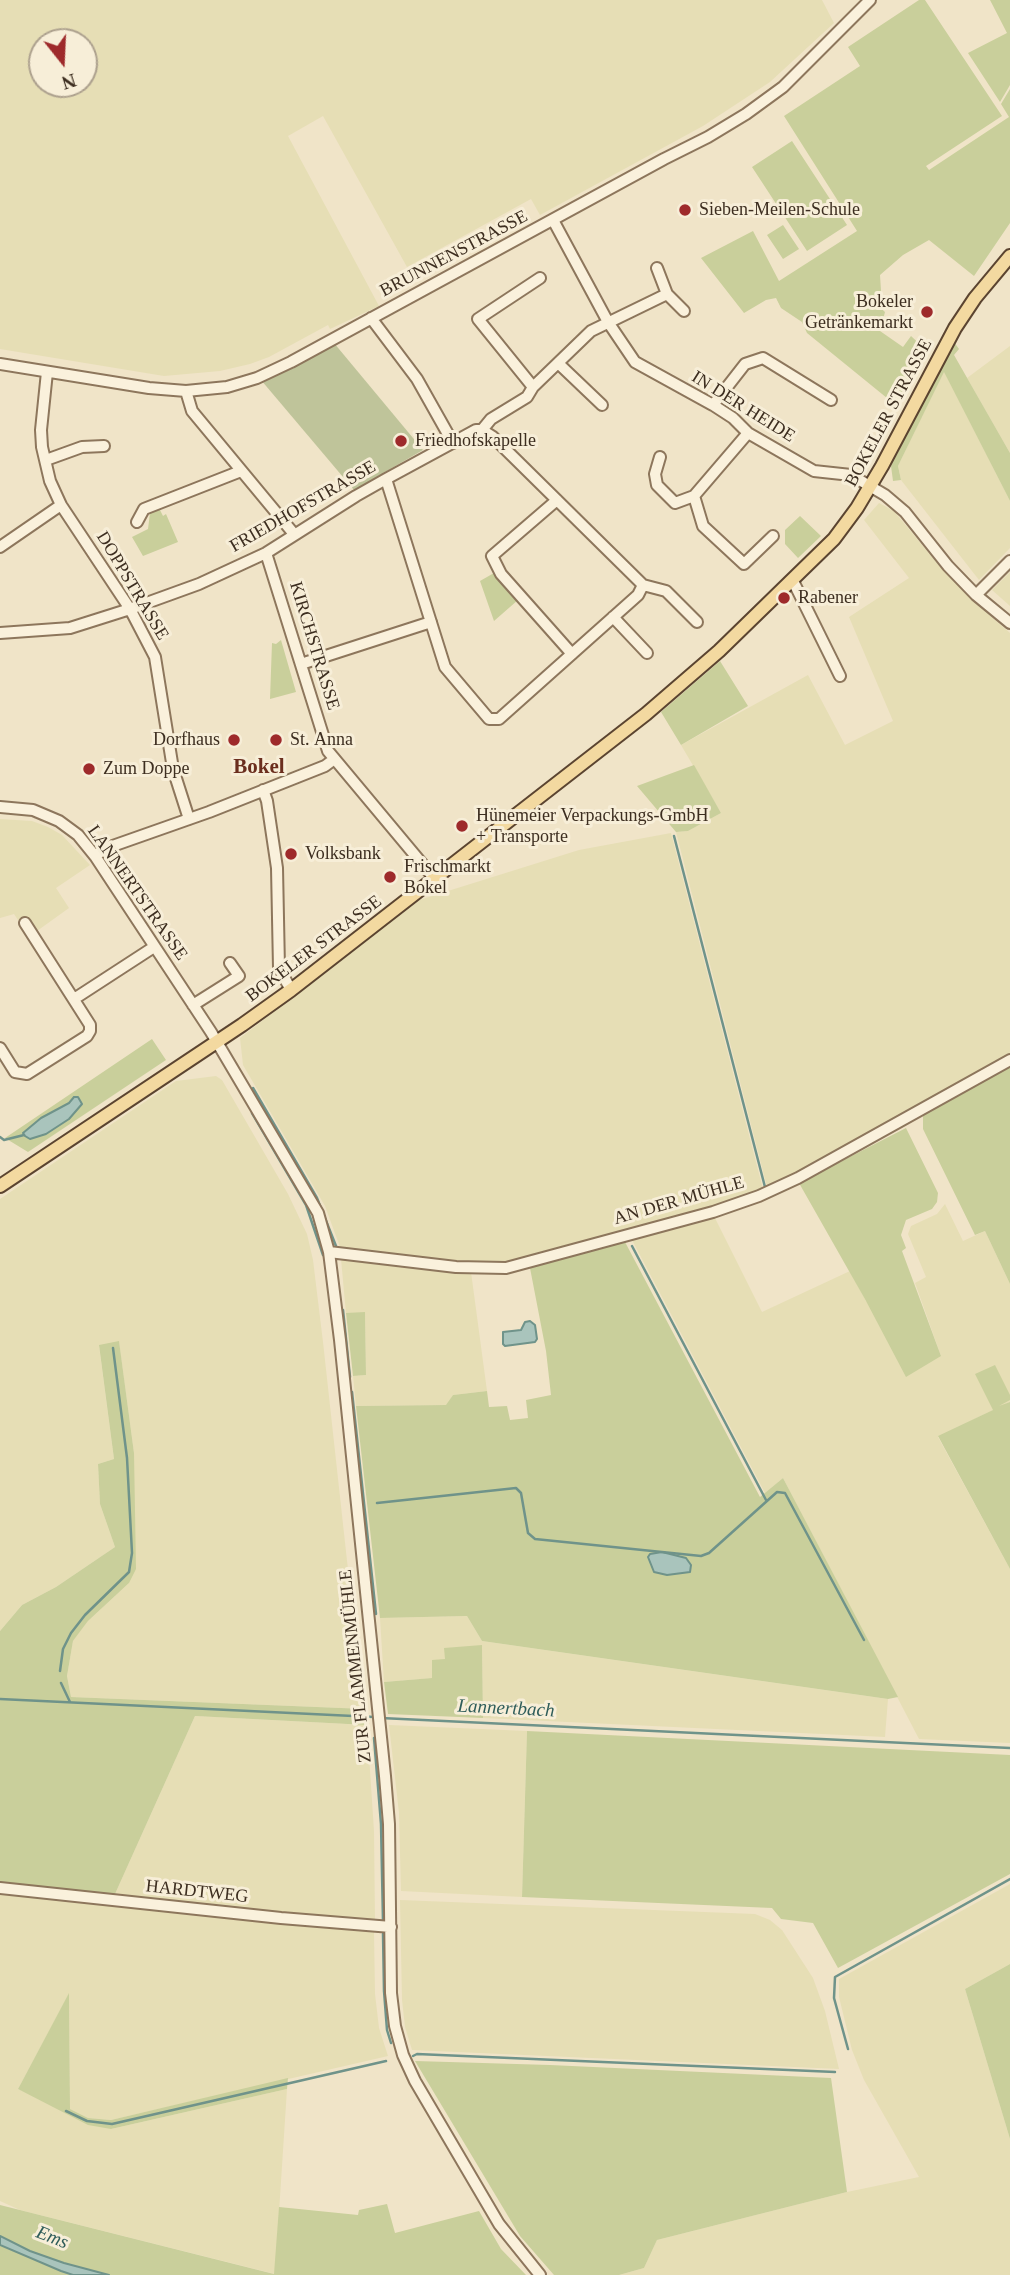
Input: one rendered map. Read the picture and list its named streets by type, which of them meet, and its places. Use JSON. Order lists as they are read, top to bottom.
{
  "streets": {
    "main road": ["BOKELER STRASSE"],
    "street": [
      "BRUNNENSTRASSE",
      "IN DER HEIDE",
      "FRIEDHOFSTRASSE",
      "DOPPSTRASSE",
      "KIRCHSTRASSE",
      "LANNERTSTRASSE",
      "AN DER MÜHLE",
      "ZUR FLAMMENMÜHLE",
      "HARDTWEG"
    ]
  },
  "crossings": [
    ["BRUNNENSTRASSE", "IN DER HEIDE"],
    ["BRUNNENSTRASSE", "DOPPSTRASSE"],
    ["IN DER HEIDE", "BOKELER STRASSE"],
    ["IN DER HEIDE", "FRIEDHOFSTRASSE"],
    ["BOKELER STRASSE", "KIRCHSTRASSE"],
    ["BOKELER STRASSE", "LANNERTSTRASSE"],
    ["BOKELER STRASSE", "ZUR FLAMMENMÜHLE"],
    ["FRIEDHOFSTRASSE", "DOPPSTRASSE"],
    ["FRIEDHOFSTRASSE", "KIRCHSTRASSE"],
    ["LANNERTSTRASSE", "ZUR FLAMMENMÜHLE"],
    ["AN DER MÜHLE", "ZUR FLAMMENMÜHLE"],
    ["ZUR FLAMMENMÜHLE", "HARDTWEG"]
  ],
  "districts": ["Bokel"],
  "water": ["Lannertbach", "Ems"],
  "places": [
    "Sieben-Meilen-Schule",
    "Bokeler Getränkemarkt",
    "Friedhofskapelle",
    "Rabener",
    "Dorfhaus",
    "St. Anna",
    "Zum Doppe",
    "Hünemeier Verpackungs-GmbH + Transporte",
    "Volksbank",
    "Frischmarkt Bokel"
  ],
  "north": "bottom"
}
